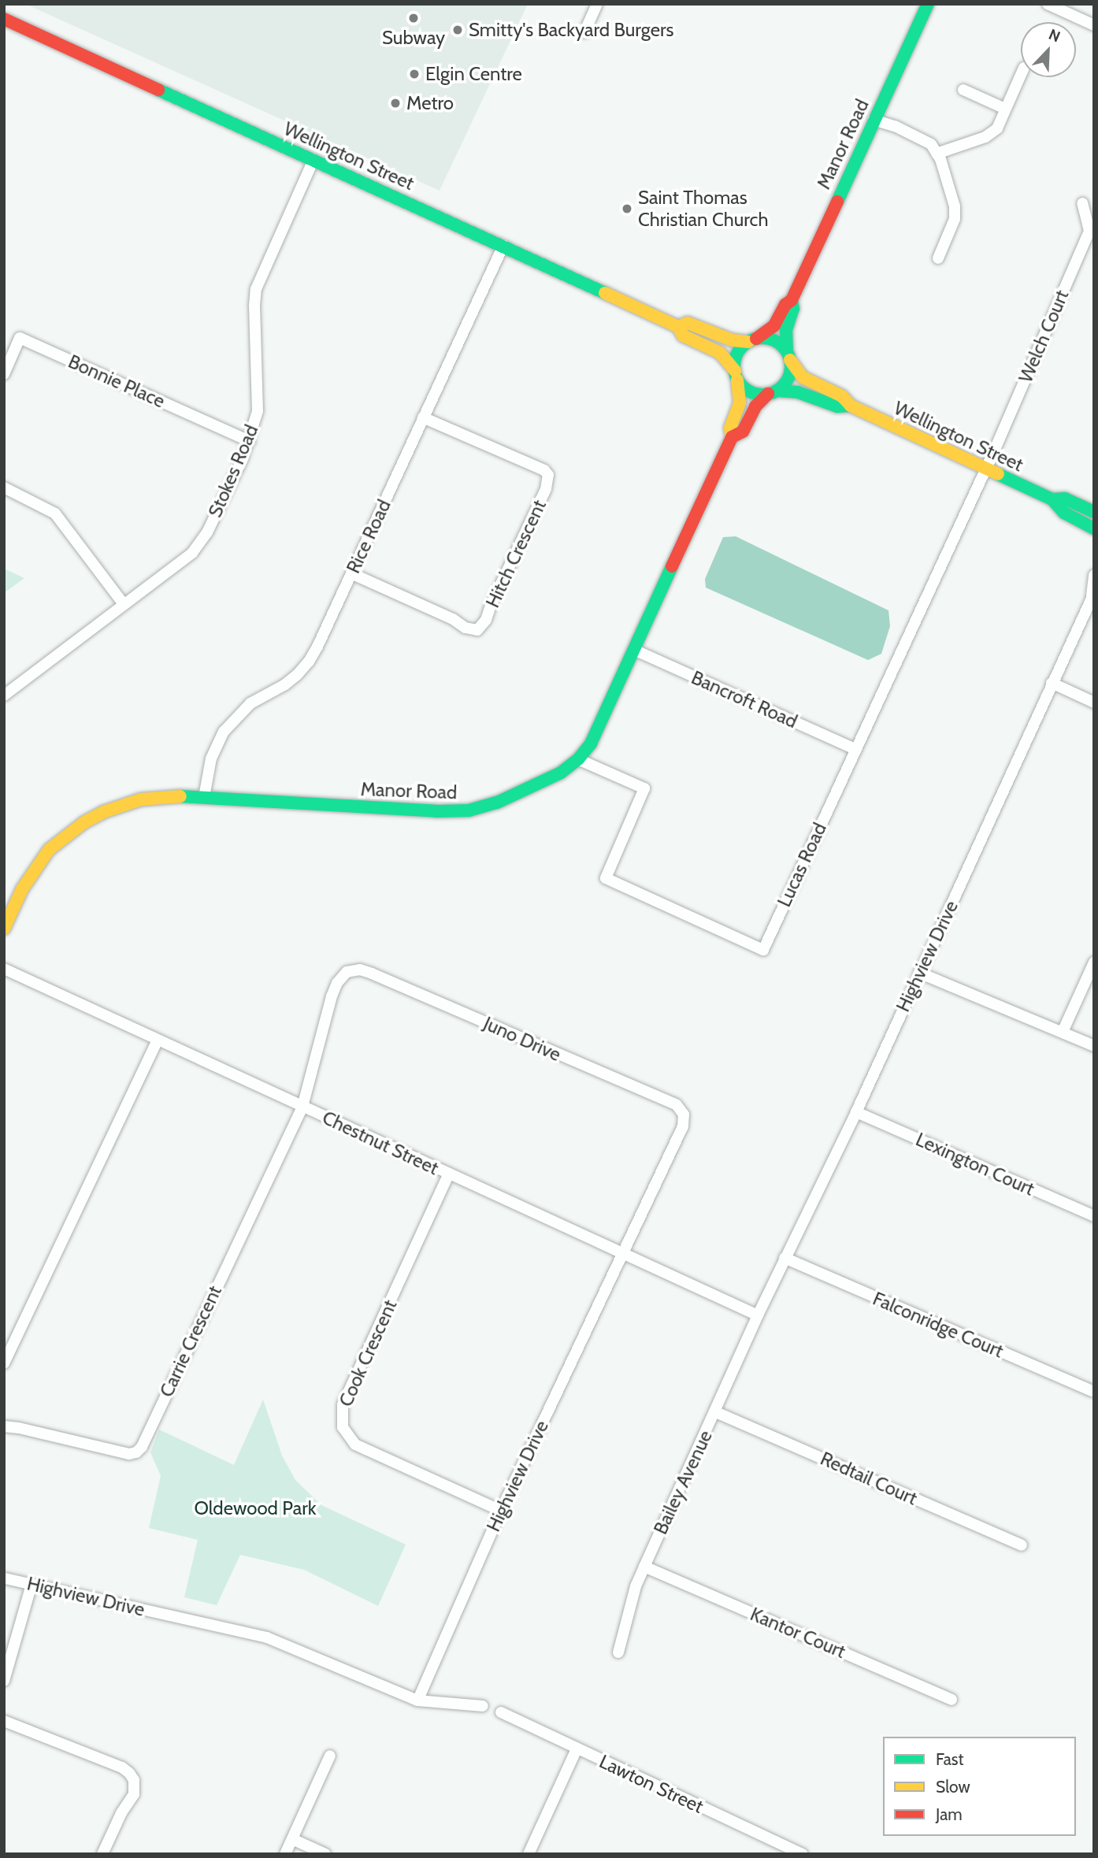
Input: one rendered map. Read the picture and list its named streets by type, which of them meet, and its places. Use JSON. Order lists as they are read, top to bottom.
{
  "streets": {
    "street": [
      "Manor Road",
      "Wellington Street",
      "Welch Court",
      "Bonnie Place",
      "Stokes Road",
      "Rice Road",
      "Hitch Crescent",
      "Bancroft Road",
      "Lucas Road",
      "Highview Drive",
      "Juno Drive",
      "Chestnut Street",
      "Lexington Court",
      "Falconridge Court",
      "Carrie Crescent",
      "Cook Crescent",
      "Redtail Court",
      "Bailey Avenue",
      "Kantor Court",
      "Lawton Street"
    ]
  },
  "crossings": [
    ["Manor Road", "Wellington Street"],
    ["Manor Road", "Rice Road"],
    ["Manor Road", "Bancroft Road"],
    ["Manor Road", "Lucas Road"],
    ["Wellington Street", "Welch Court"],
    ["Wellington Street", "Stokes Road"],
    ["Wellington Street", "Rice Road"],
    ["Wellington Street", "Lucas Road"],
    ["Welch Court", "Lucas Road"],
    ["Bonnie Place", "Stokes Road"],
    ["Rice Road", "Hitch Crescent"],
    ["Bancroft Road", "Lucas Road"],
    ["Highview Drive", "Juno Drive"],
    ["Highview Drive", "Chestnut Street"],
    ["Highview Drive", "Lexington Court"],
    ["Highview Drive", "Falconridge Court"],
    ["Highview Drive", "Cook Crescent"],
    ["Highview Drive", "Bailey Avenue"],
    ["Juno Drive", "Chestnut Street"],
    ["Juno Drive", "Carrie Crescent"],
    ["Chestnut Street", "Carrie Crescent"],
    ["Chestnut Street", "Cook Crescent"],
    ["Chestnut Street", "Bailey Avenue"],
    ["Redtail Court", "Bailey Avenue"],
    ["Bailey Avenue", "Kantor Court"]
  ],
  "parks": ["Oldewood Park"],
  "places": [
    "Subway",
    "Smitty's Backyard Burgers",
    "Elgin Centre",
    "Metro",
    "Saint Thomas Christian Church"
  ],
  "legend": ["Fast", "Slow", "Jam"],
  "north": "top right"
}
